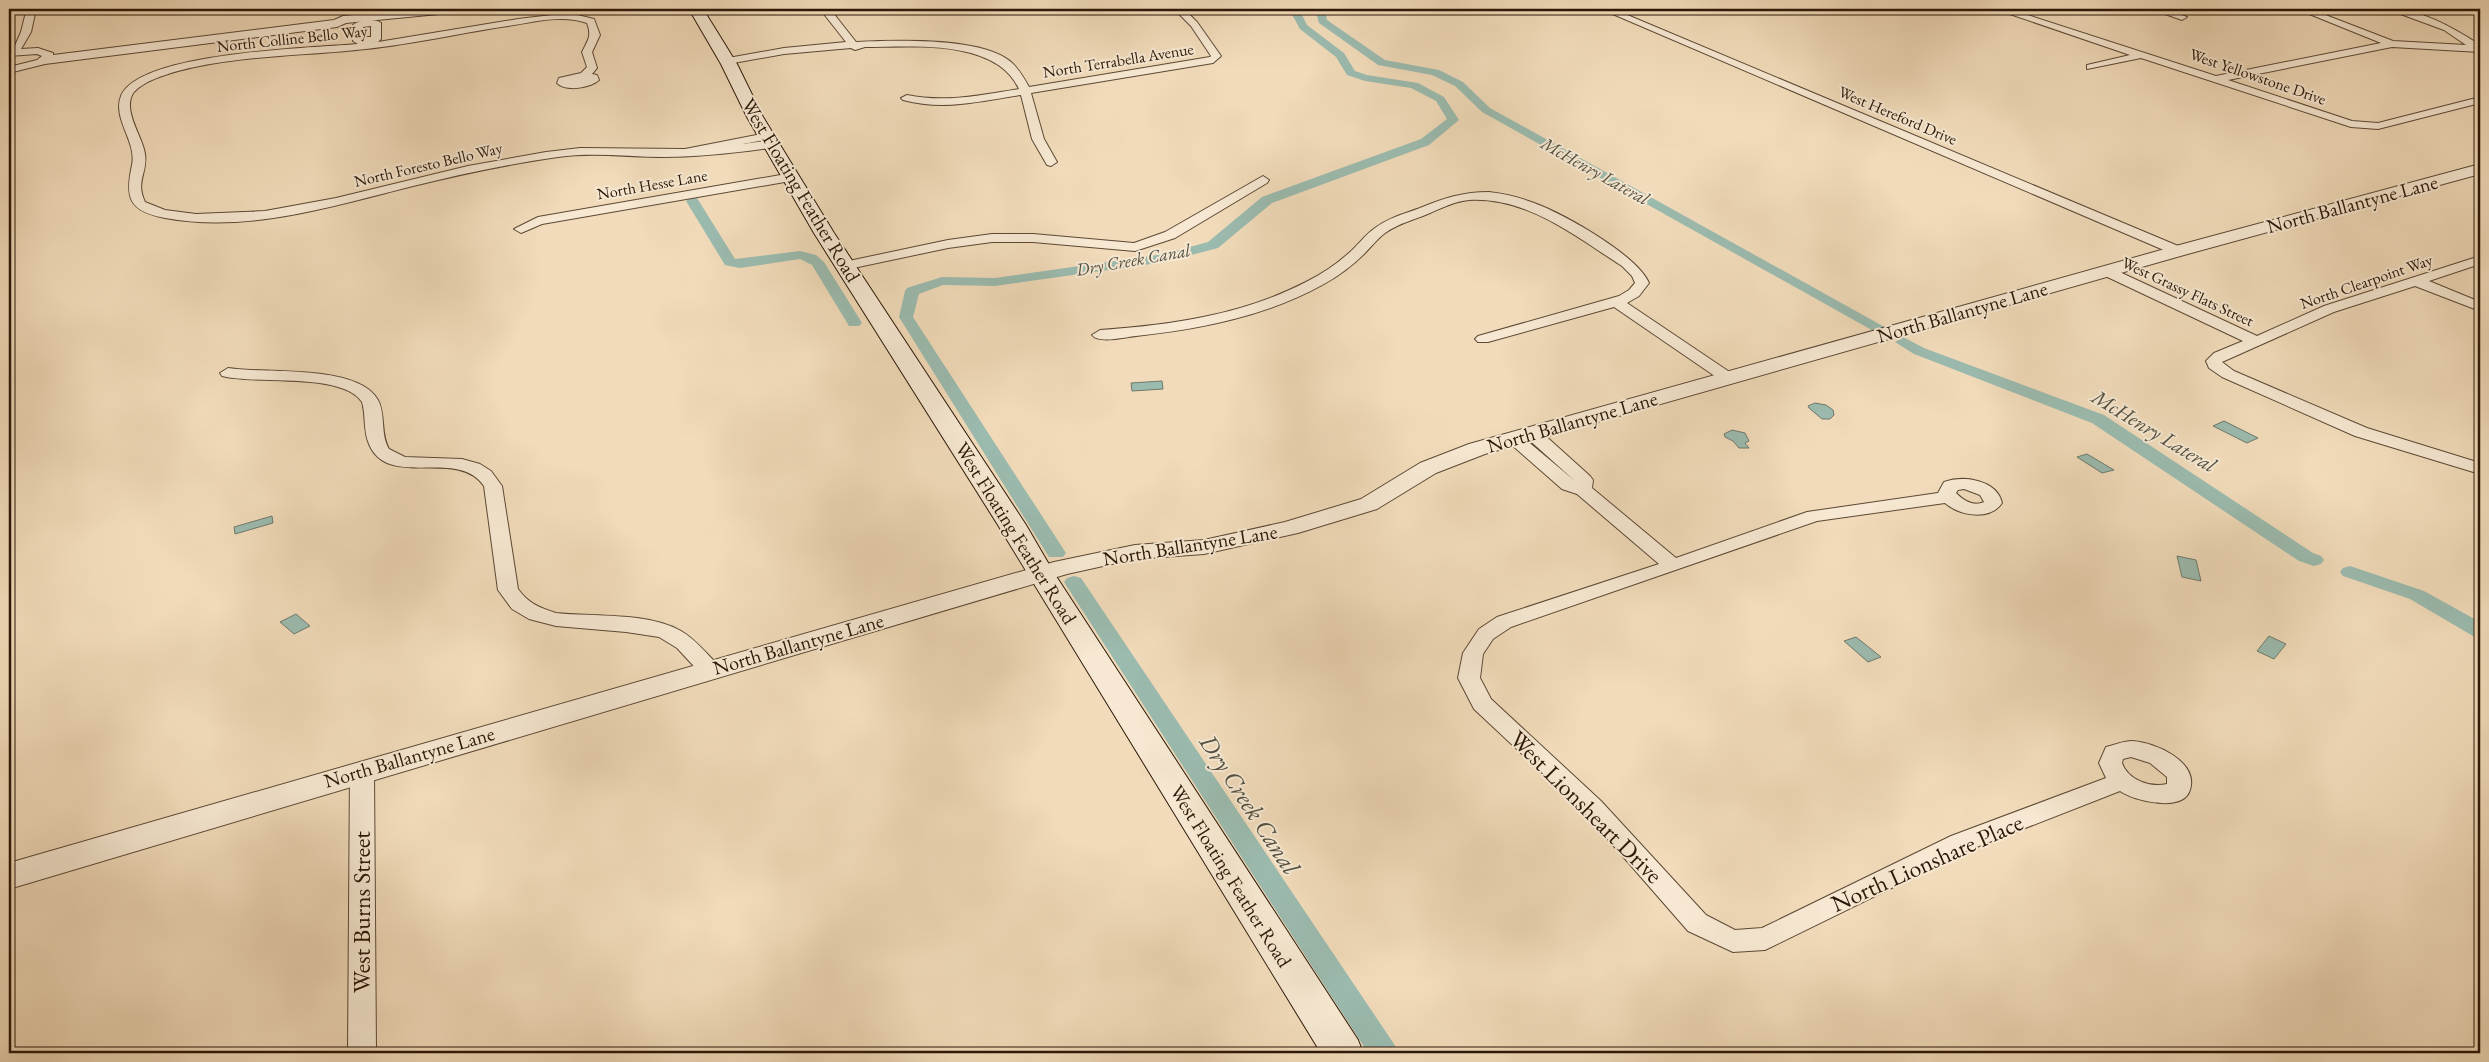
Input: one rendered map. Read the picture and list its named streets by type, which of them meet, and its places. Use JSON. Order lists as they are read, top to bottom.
{
  "streets": {
    "main road": ["West Floating Feather Road"],
    "street": [
      "North Colline Bello Way",
      "North Terrabella Avenue",
      "West Yellowstone Drive",
      "West Hereford Drive",
      "North Foresto Bello Way",
      "North Hesse Lane",
      "North Ballantyne Lane",
      "North Clearpoint Way",
      "West Grassy Flats Street",
      "West Lionsheart Drive",
      "North Lionshare Place",
      "West Burns Street"
    ]
  },
  "crossings": [
    ["West Hereford Drive", "North Ballantyne Lane"],
    ["North Foresto Bello Way", "West Floating Feather Road"],
    ["North Hesse Lane", "West Floating Feather Road"],
    ["West Floating Feather Road", "North Ballantyne Lane"],
    ["North Ballantyne Lane", "West Grassy Flats Street"],
    ["North Ballantyne Lane", "West Burns Street"],
    ["North Clearpoint Way", "West Grassy Flats Street"],
    ["West Lionsheart Drive", "North Lionshare Place"]
  ],
  "water": ["McHenry Lateral", "Dry Creek Canal"]
}
